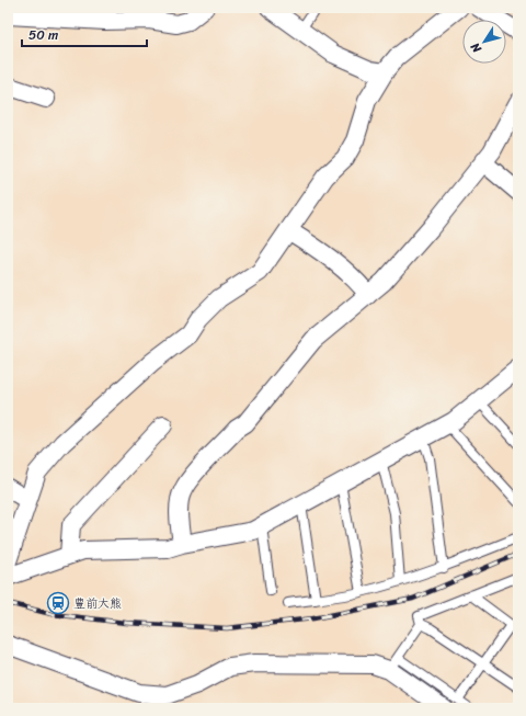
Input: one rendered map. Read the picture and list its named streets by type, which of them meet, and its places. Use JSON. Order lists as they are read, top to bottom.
{
  "places": {
    "station": ["豊前大熊"]
  },
  "scale_bar": "50 m",
  "north": "bottom left"
}
